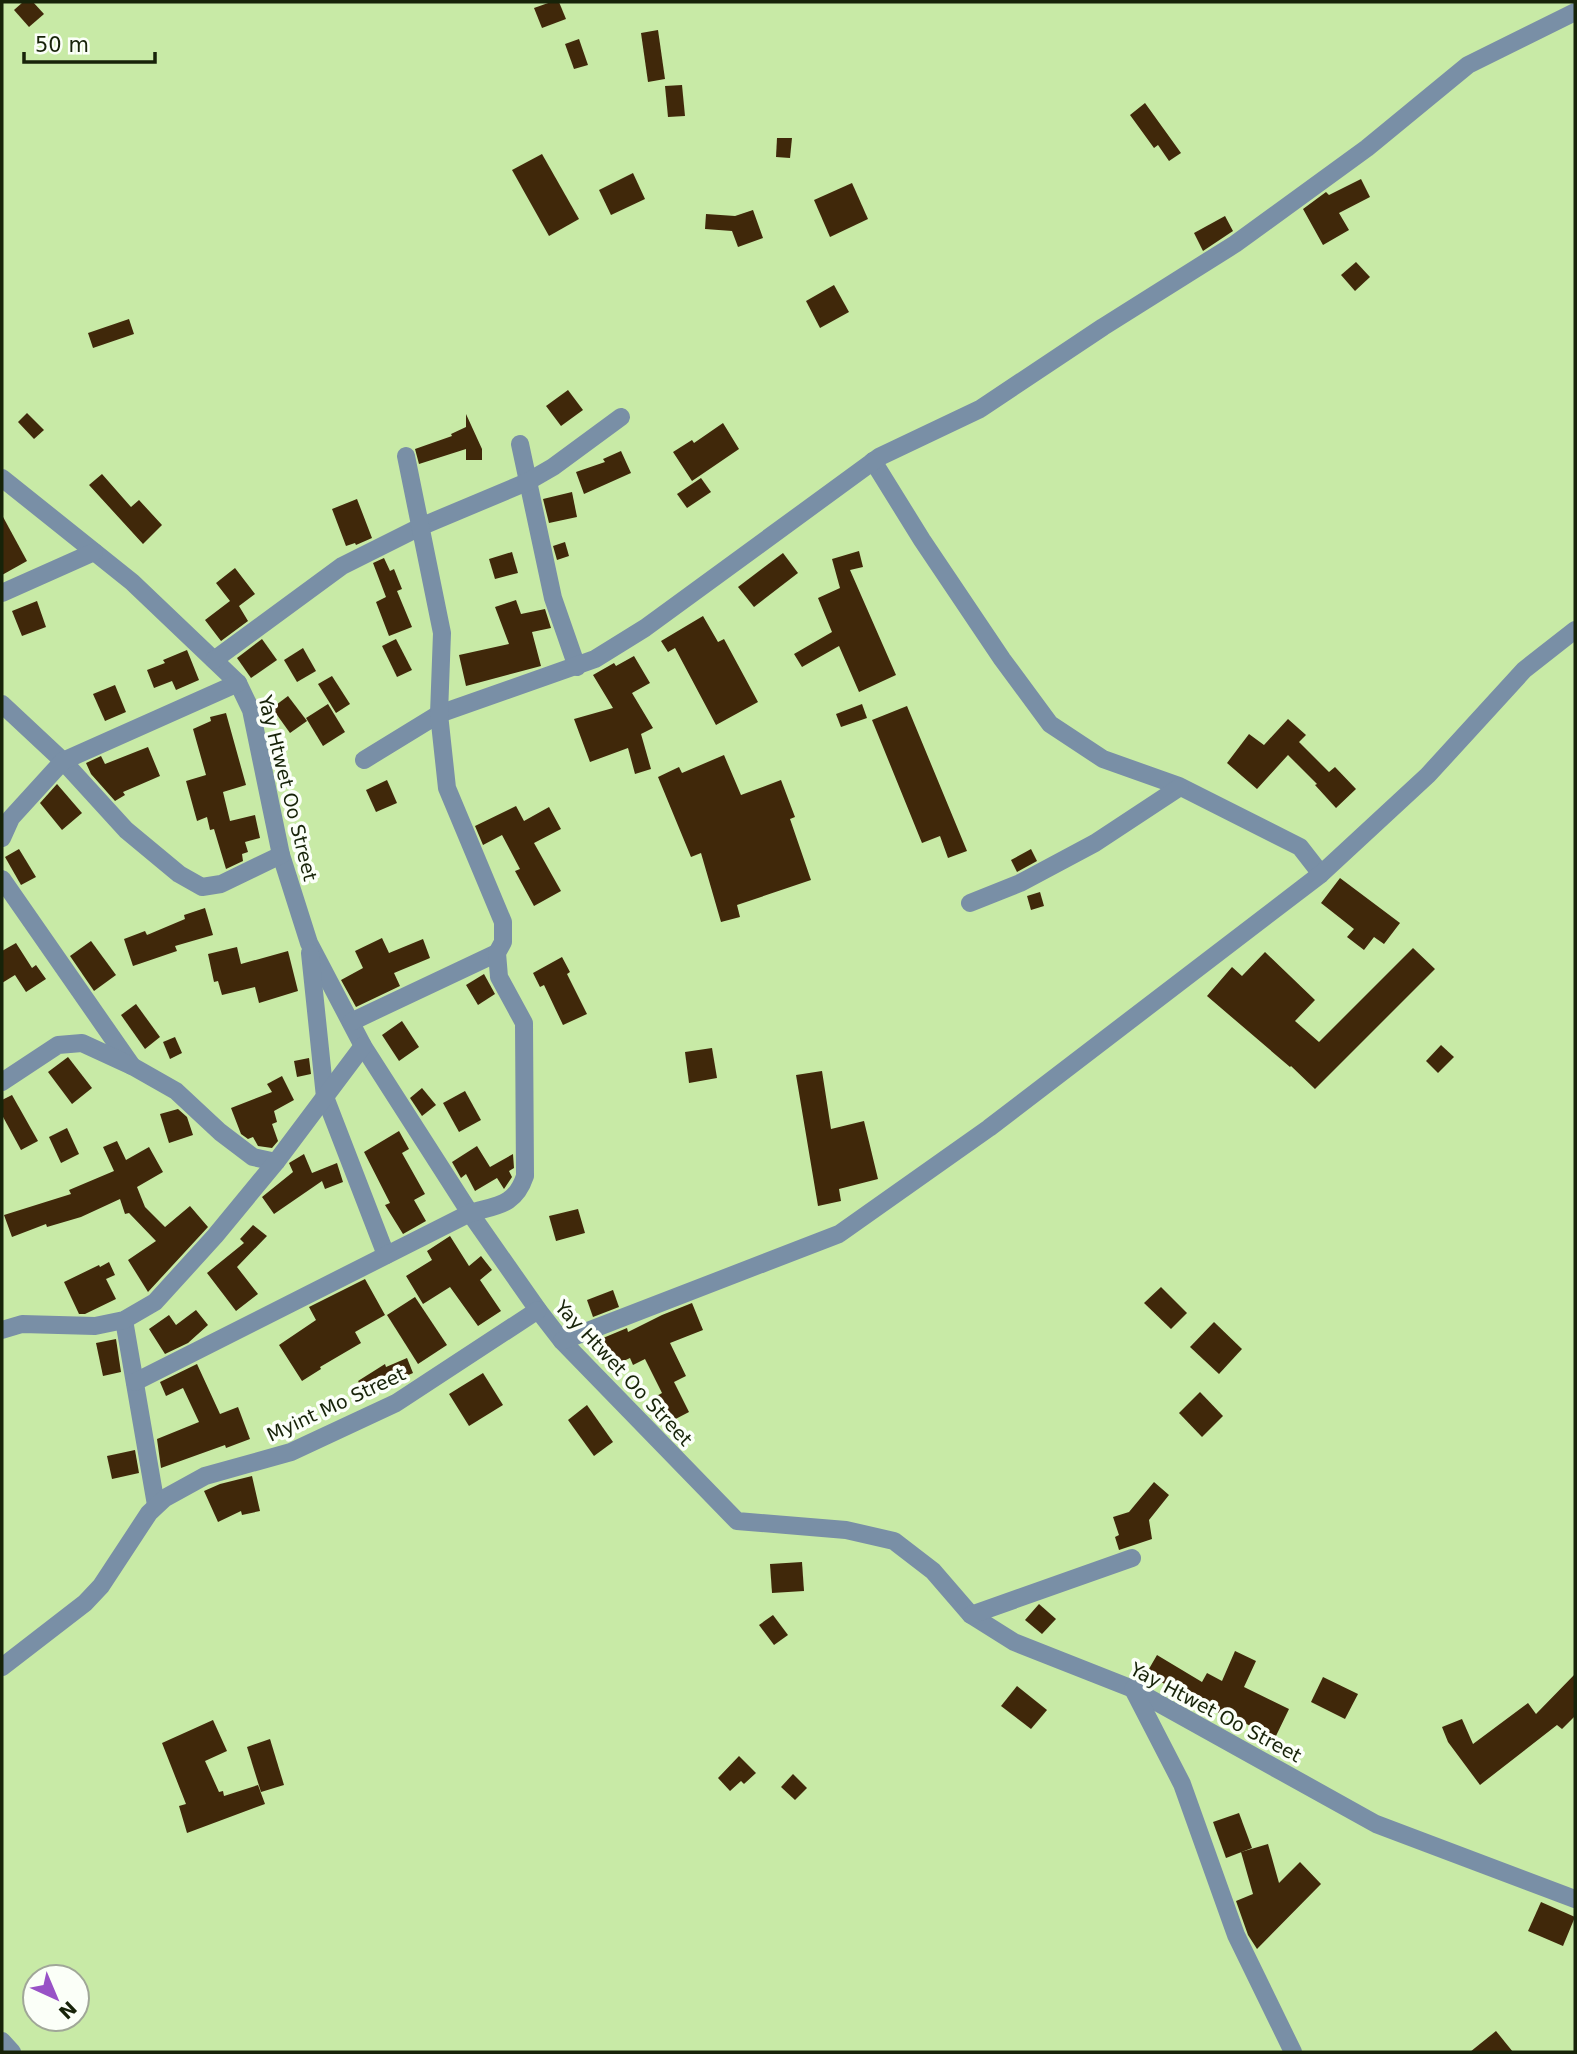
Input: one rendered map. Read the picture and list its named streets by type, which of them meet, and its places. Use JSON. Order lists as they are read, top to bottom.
{
  "streets": {
    "street": ["Yay Htwet Oo Street", "Myint Mo Street"]
  },
  "crossings": [
    ["Yay Htwet Oo Street", "Myint Mo Street"]
  ],
  "scale_bar": "50 m",
  "north": "bottom right"
}
